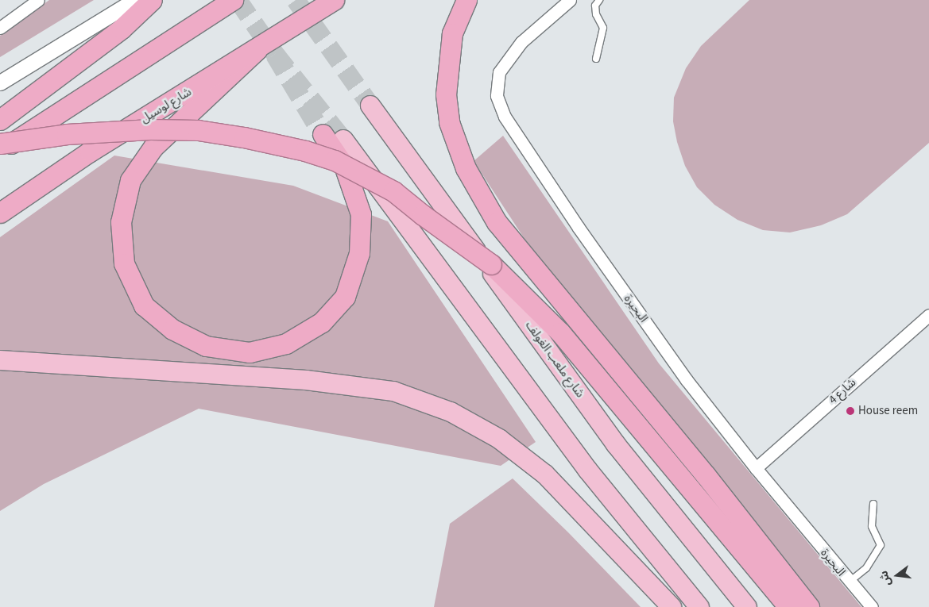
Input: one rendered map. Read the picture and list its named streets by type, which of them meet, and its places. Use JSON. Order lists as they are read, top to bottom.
{
  "streets": {
    "highway": ["شارع لوسيل"],
    "main road": ["شارع ملعب الغولف"],
    "street": ["البحيرة", "شارع 4"]
  },
  "crossings": [
    ["البحيرة", "شارع 4"]
  ],
  "places": ["House reem"],
  "north": "left"
}
